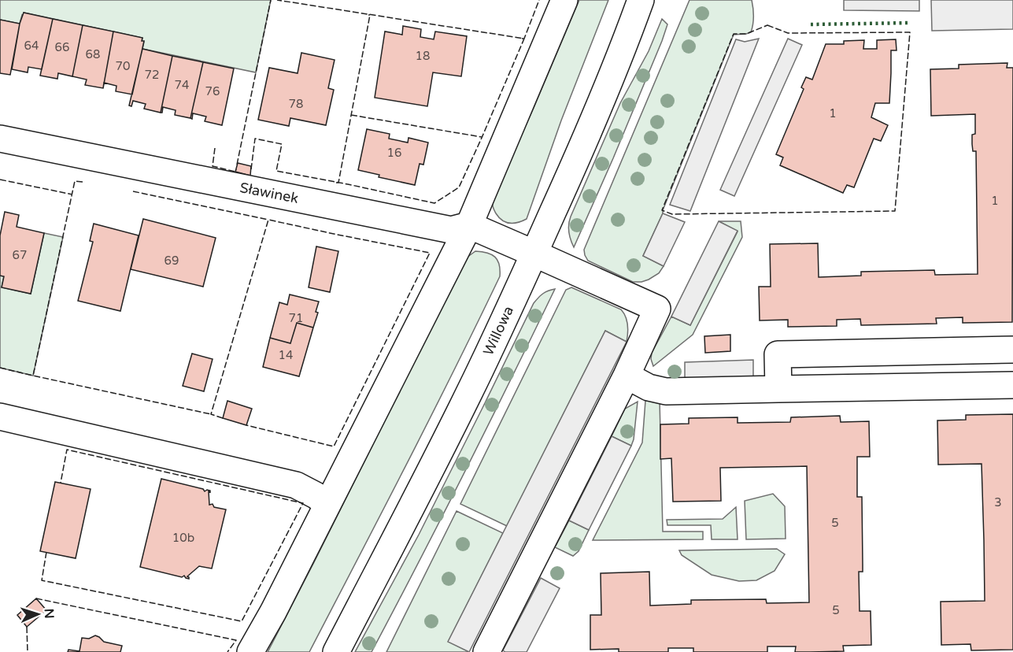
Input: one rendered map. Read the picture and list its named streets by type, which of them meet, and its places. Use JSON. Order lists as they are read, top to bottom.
{
  "streets": {
    "street": ["Sławinek", "Willowa"]
  },
  "house_numbers": [
    "64",
    "66",
    "68",
    "18",
    "70",
    "72",
    "74",
    "76",
    "78",
    "1",
    "16",
    "1",
    "67",
    "69",
    "71",
    "14",
    "3",
    "5",
    "10b",
    "5"
  ],
  "north": "right"
}
